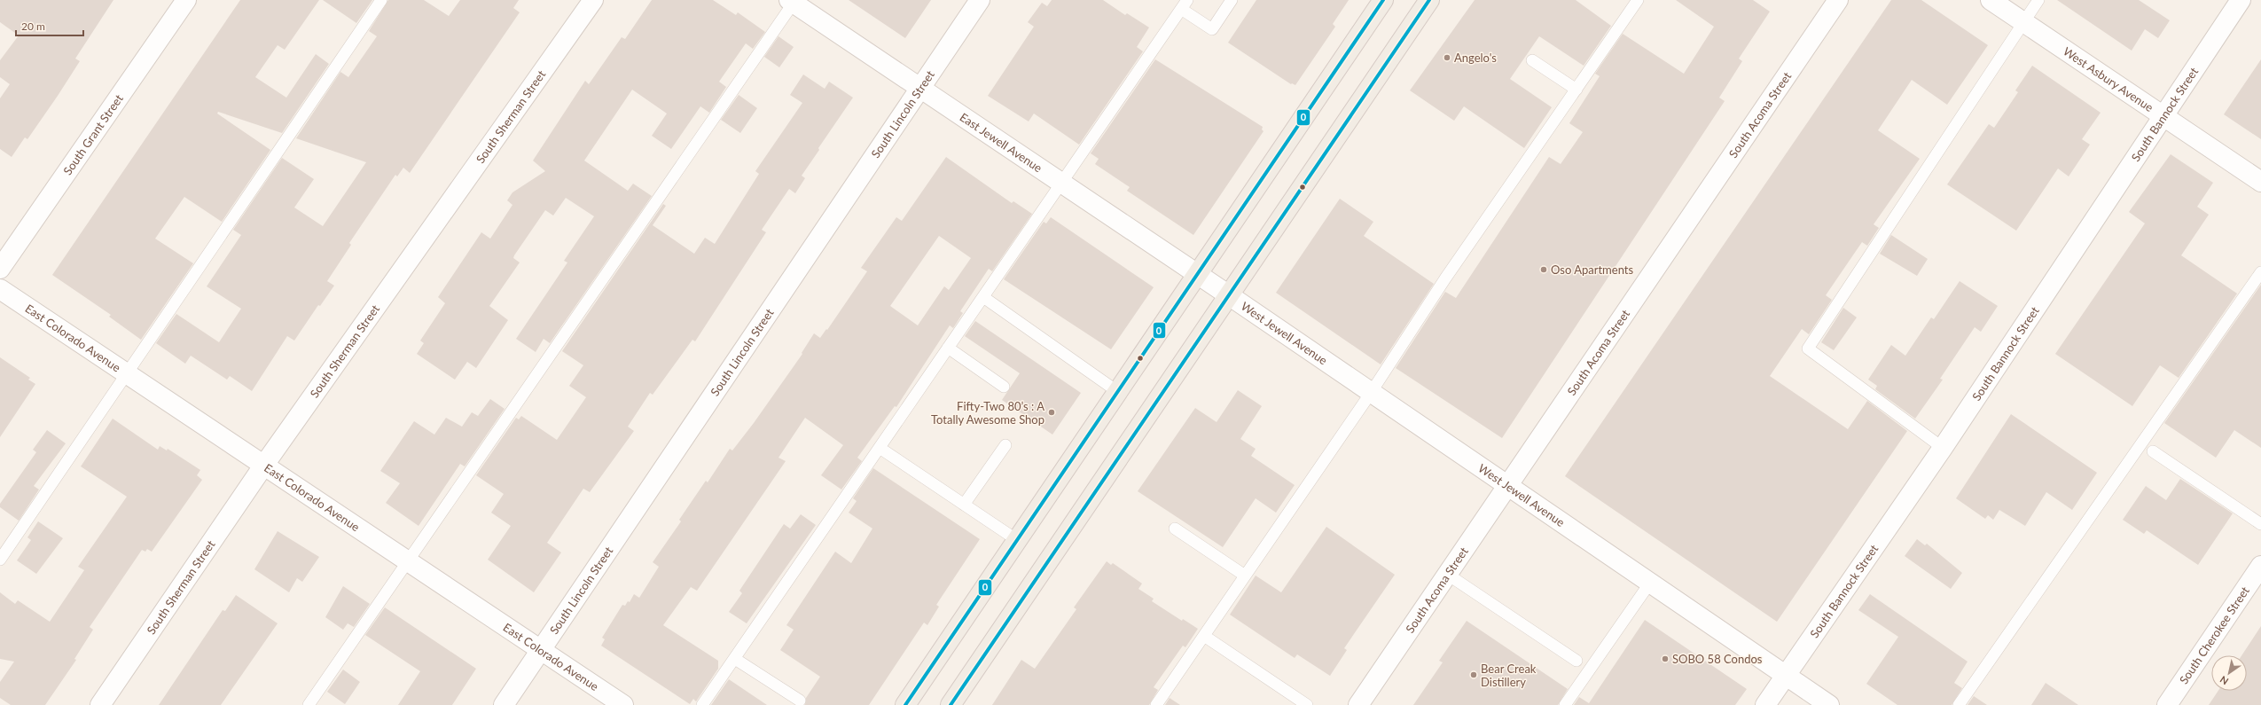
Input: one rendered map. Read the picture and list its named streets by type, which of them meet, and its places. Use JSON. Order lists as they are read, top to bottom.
{
  "streets": {
    "street": [
      "West Asbury Avenue",
      "South Lincoln Street",
      "South Bannock Street",
      "South Acoma Street",
      "South Sherman Street",
      "South Grant Street",
      "East Jewell Avenue",
      "West Jewell Avenue",
      "East Colorado Avenue",
      "South Cherokee Street"
    ]
  },
  "crossings": [
    ["West Asbury Avenue", "South Bannock Street"],
    ["South Lincoln Street", "East Jewell Avenue"],
    ["South Lincoln Street", "East Colorado Avenue"],
    ["South Bannock Street", "West Jewell Avenue"],
    ["South Acoma Street", "West Jewell Avenue"],
    ["South Sherman Street", "East Colorado Avenue"],
    ["East Jewell Avenue", "West Jewell Avenue"]
  ],
  "places": [
    "Angelo's",
    "Oso Apartments",
    "Fifty-Two 80’s : A Totally Awesome Shop",
    "SOBO 58 Condos",
    "Bear Creak Distillery"
  ],
  "lines": ["transit line 0"],
  "scale_bar": "20 m",
  "north": "bottom left"
}
